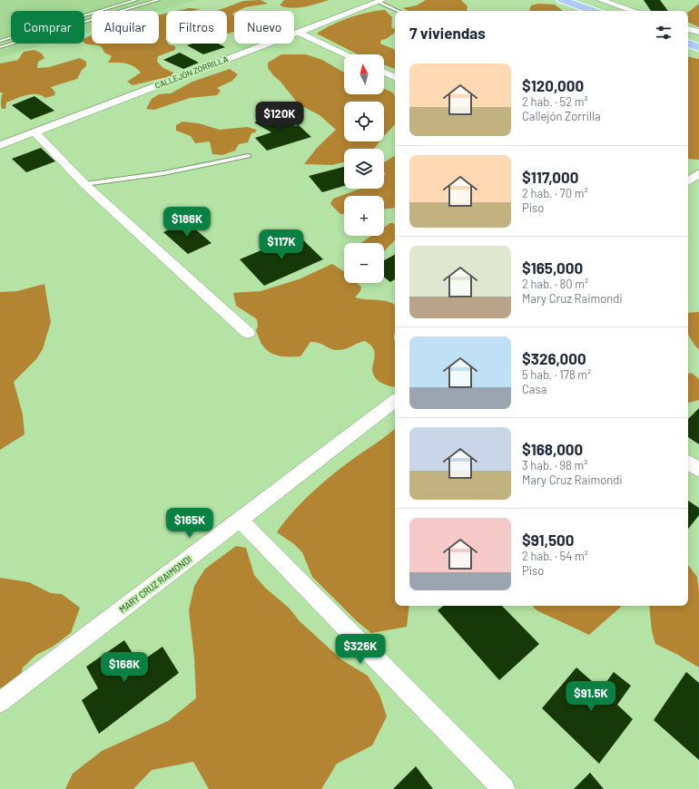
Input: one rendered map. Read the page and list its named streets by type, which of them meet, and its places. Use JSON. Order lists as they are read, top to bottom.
{
  "streets": {
    "street": ["CALLEJÓN ZORRILLA", "MARY CRUZ RAIMONDI"]
  },
  "north": "top",
  "page": {
    "chip": [
      "Comprar",
      "Alquilar",
      "Filtros",
      "Nuevo"
    ],
    "heading": "7 viviendas",
    "map_buttons": ["+", "−"],
    "list": [
      {
        "name": "$120,000",
        "note": "2 hab. · 52 m² · Callejón Zorrilla"
      },
      {
        "name": "$117,000",
        "note": "2 hab. · 70 m² · Piso"
      },
      {
        "name": "$165,000",
        "note": "2 hab. · 80 m² · Mary Cruz Raimondi"
      },
      {
        "name": "$326,000",
        "note": "5 hab. · 178 m² · Casa"
      },
      {
        "name": "$168,000",
        "note": "3 hab. · 98 m² · Mary Cruz Raimondi"
      },
      {
        "name": "$91,500",
        "note": "2 hab. · 54 m² · Piso"
      }
    ],
    "price": [
      "$120K",
      "$186K",
      "$117K",
      "$165K",
      "$326K",
      "$168K",
      "$91.5K"
    ]
  }
}
